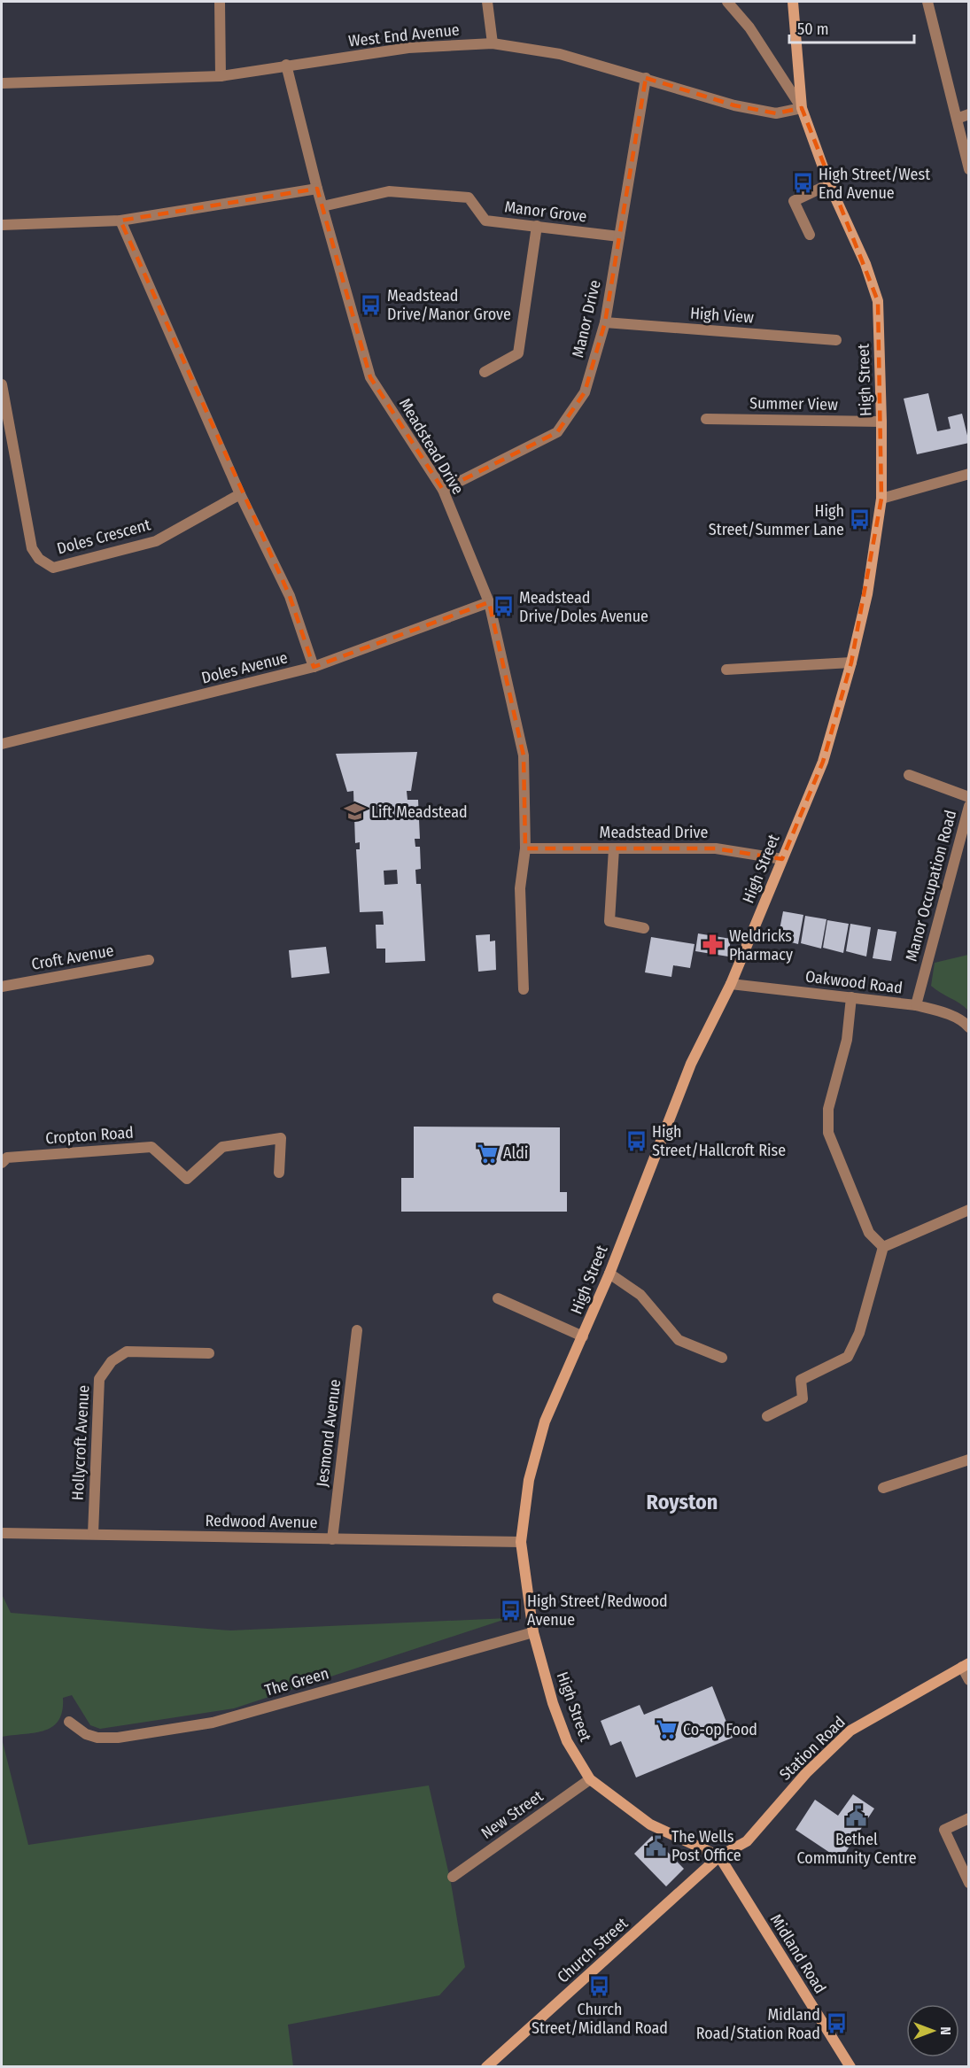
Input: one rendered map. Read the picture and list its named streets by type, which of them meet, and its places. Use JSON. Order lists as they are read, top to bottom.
{
  "streets": {
    "main road": [
      "High Street",
      "Station Road",
      "Church Street",
      "Midland Road"
    ],
    "street": [
      "West End Avenue",
      "Manor Grove",
      "High View",
      "Manor Drive",
      "Summer View",
      "Meadstead Drive",
      "Doles Crescent",
      "Doles Avenue",
      "Manor Occupation Road",
      "Croft Avenue",
      "Oakwood Road",
      "Cropton Road",
      "Jesmond Avenue",
      "Hollycroft Avenue",
      "Redwood Avenue",
      "The Green",
      "New Street"
    ]
  },
  "crossings": [
    ["West End Avenue", "Manor Drive"],
    ["West End Avenue", "High Street"],
    ["West End Avenue", "Meadstead Drive"],
    ["Manor Grove", "Manor Drive"],
    ["Manor Grove", "Meadstead Drive"],
    ["High View", "Manor Drive"],
    ["Manor Drive", "Meadstead Drive"],
    ["High Street", "Summer View"],
    ["High Street", "Meadstead Drive"],
    ["High Street", "Oakwood Road"],
    ["High Street", "Redwood Avenue"],
    ["High Street", "The Green"],
    ["High Street", "Station Road"],
    ["High Street", "New Street"],
    ["High Street", "Church Street"],
    ["High Street", "Midland Road"],
    ["Meadstead Drive", "Doles Avenue"],
    ["Manor Occupation Road", "Oakwood Road"],
    ["Jesmond Avenue", "Redwood Avenue"],
    ["Hollycroft Avenue", "Redwood Avenue"],
    ["Station Road", "Church Street"],
    ["Station Road", "Midland Road"],
    ["Church Street", "Midland Road"]
  ],
  "districts": ["Royston"],
  "places": {
    "bus stop": [
      "High Street/West End Avenue",
      "Meadstead Drive/Manor Grove",
      "High Street/Summer Lane",
      "Meadstead Drive/Doles Avenue",
      "High Street/Hallcroft Rise",
      "High Street/Redwood Avenue",
      "Church Street/Midland Road",
      "Midland Road/Station Road"
    ],
    "school or university": ["Lift Meadstead"],
    "pharmacy": ["Weldricks Pharmacy"],
    "supermarket": ["Aldi", "Co-op Food"],
    "public building": ["Bethel Community Centre", "The Wells Post Office"]
  },
  "scale_bar": "50 m",
  "north": "right"
}
